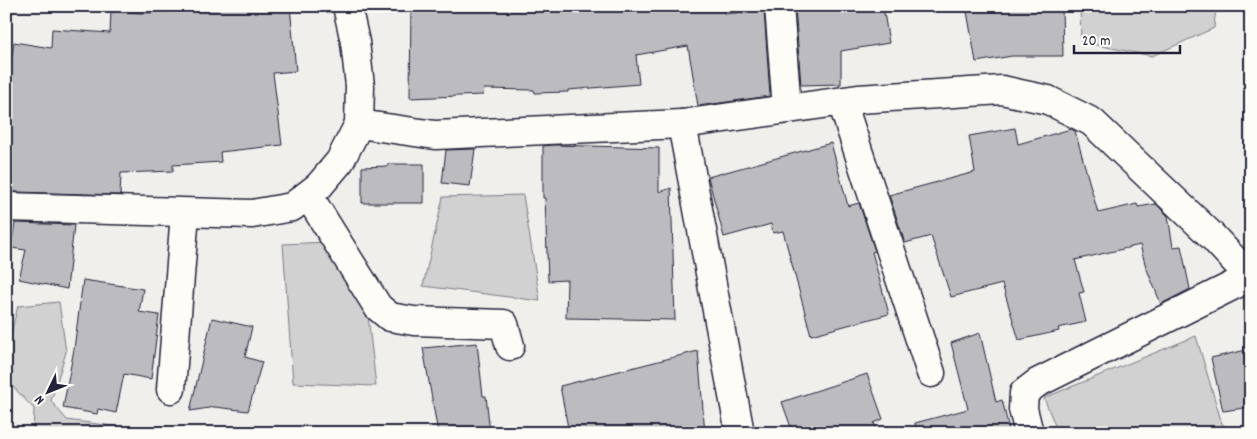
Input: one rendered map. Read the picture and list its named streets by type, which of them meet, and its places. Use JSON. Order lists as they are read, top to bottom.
{
  "scale_bar": "20 m",
  "north": "bottom left"
}
